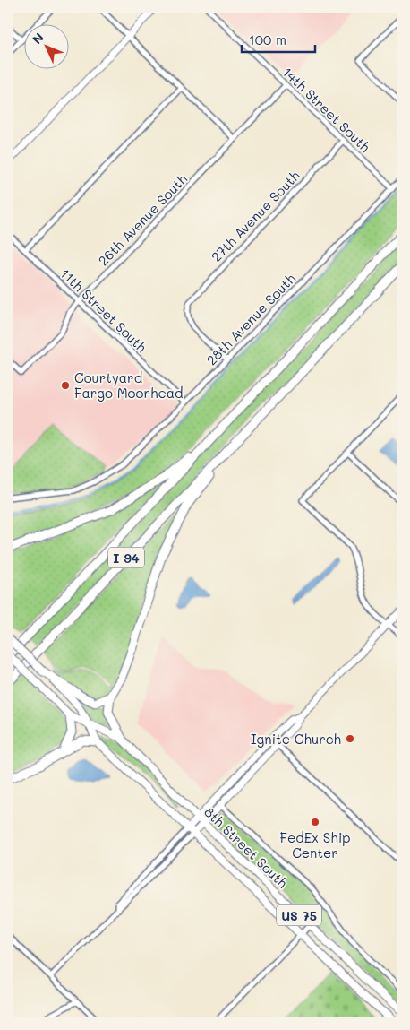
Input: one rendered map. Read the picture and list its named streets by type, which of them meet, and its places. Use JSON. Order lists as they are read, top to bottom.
{
  "streets": {
    "highway": ["I 94"],
    "main road": ["8th Street South", "US 75"],
    "street": [
      "14th Street South",
      "27th Avenue South",
      "26th Avenue South",
      "11th Street South",
      "28th Avenue South"
    ]
  },
  "crossings": [
    ["14th Street South", "27th Avenue South"],
    ["14th Street South", "26th Avenue South"],
    ["14th Street South", "28th Avenue South"],
    ["27th Avenue South", "28th Avenue South"],
    ["26th Avenue South", "11th Street South"],
    ["11th Street South", "28th Avenue South"],
    ["I 94", "8th Street South"]
  ],
  "places": ["Courtyard Fargo Moorhead", "Ignite Church", "FedEx Ship Center"],
  "scale_bar": "100 m",
  "north": "top left"
}
